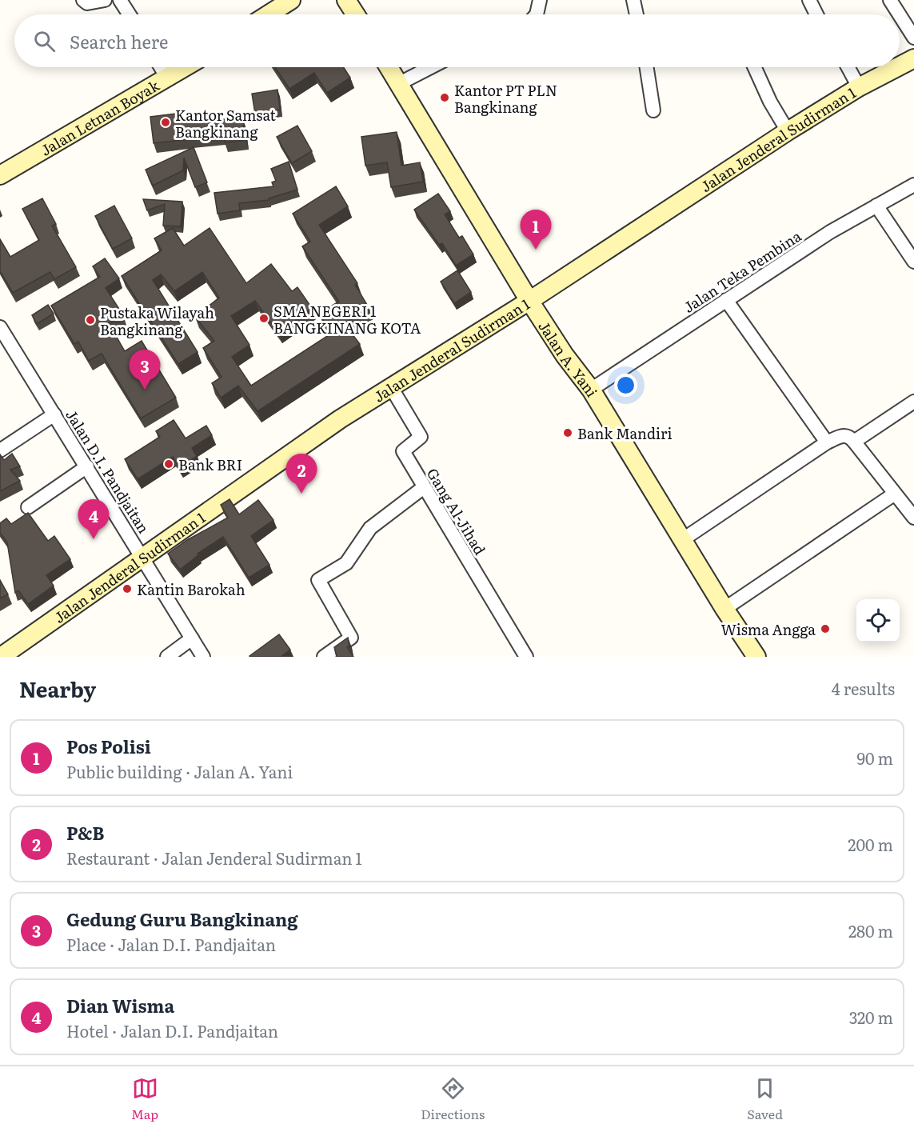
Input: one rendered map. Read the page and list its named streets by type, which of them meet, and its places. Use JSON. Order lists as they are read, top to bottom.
{
  "streets": {
    "street": [
      "Jalan Letnan Boyak",
      "Jalan Jenderal Sudirman 1",
      "Jalan Teka Pembina",
      "Jalan A. Yani",
      "Jalan D.I. Pandjaitan",
      "Gang Al-Jihad"
    ]
  },
  "crossings": [
    ["Jalan Jenderal Sudirman 1", "Jalan A. Yani"],
    ["Jalan Jenderal Sudirman 1", "Jalan D.I. Pandjaitan"],
    ["Jalan Jenderal Sudirman 1", "Gang Al-Jihad"],
    ["Jalan Teka Pembina", "Jalan A. Yani"]
  ],
  "places": [
    "Kantor PT PLN Bangkinang",
    "Kantor Samsat Bangkinang",
    "SMA NEGERI 1 BANGKINANG KOTA",
    "Pustaka Wilayah Bangkinang",
    "Bank Mandiri",
    "Bank BRI",
    "Kantin Barokah",
    "Wisma Angga"
  ],
  "page": {
    "search": "Search here",
    "pins": [
      "1",
      "3",
      "2",
      "4"
    ],
    "heading": ["Nearby", "4 results"],
    "list": [
      {
        "mark": "1",
        "name": "Pos Polisi",
        "note": "Public building · Jalan A. Yani",
        "value": "90 m"
      },
      {
        "mark": "2",
        "name": "P&B",
        "note": "Restaurant · Jalan Jenderal Sudirman 1",
        "value": "200 m"
      },
      {
        "mark": "3",
        "name": "Gedung Guru Bangkinang",
        "note": "Place · Jalan D.I. Pandjaitan",
        "value": "280 m"
      },
      {
        "mark": "4",
        "name": "Dian Wisma",
        "note": "Hotel · Jalan D.I. Pandjaitan",
        "value": "320 m"
      }
    ],
    "nav": ["Map", "Directions", "Saved"]
  }
}
